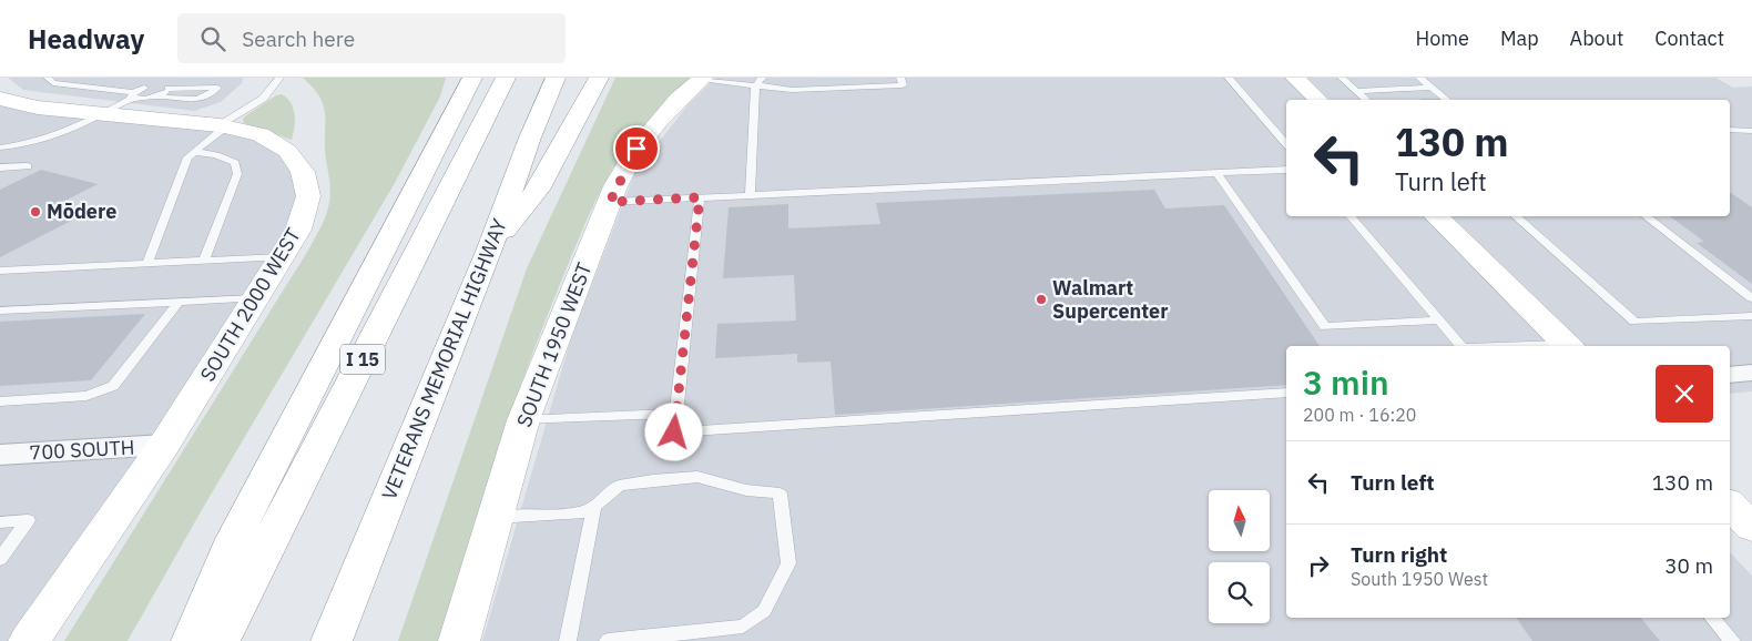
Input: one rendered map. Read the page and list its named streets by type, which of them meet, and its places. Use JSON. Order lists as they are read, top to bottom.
{
  "streets": {
    "main road": [
      "SOUTH 2000 WEST",
      "SOUTH 1950 WEST",
      "I 15",
      "VETERANS MEMORIAL HIGHWAY"
    ],
    "street": ["700 SOUTH"]
  },
  "crossings": [
    ["SOUTH 2000 WEST", "700 SOUTH"]
  ],
  "places": ["Mōdere", "Walmart Supercenter"],
  "north": "top",
  "page": {
    "header": "Headway",
    "search": "Search here",
    "nav": [
      "Home",
      "Map",
      "About",
      "Contact"
    ],
    "turn": ["130 m", "Turn left"],
    "heading": ["3 min", "200 m · 16:20"],
    "list": [
      {
        "name": "Turn left",
        "value": "130 m"
      },
      {
        "name": "Turn right",
        "note": "South 1950 West",
        "value": "30 m"
      }
    ]
  }
}
